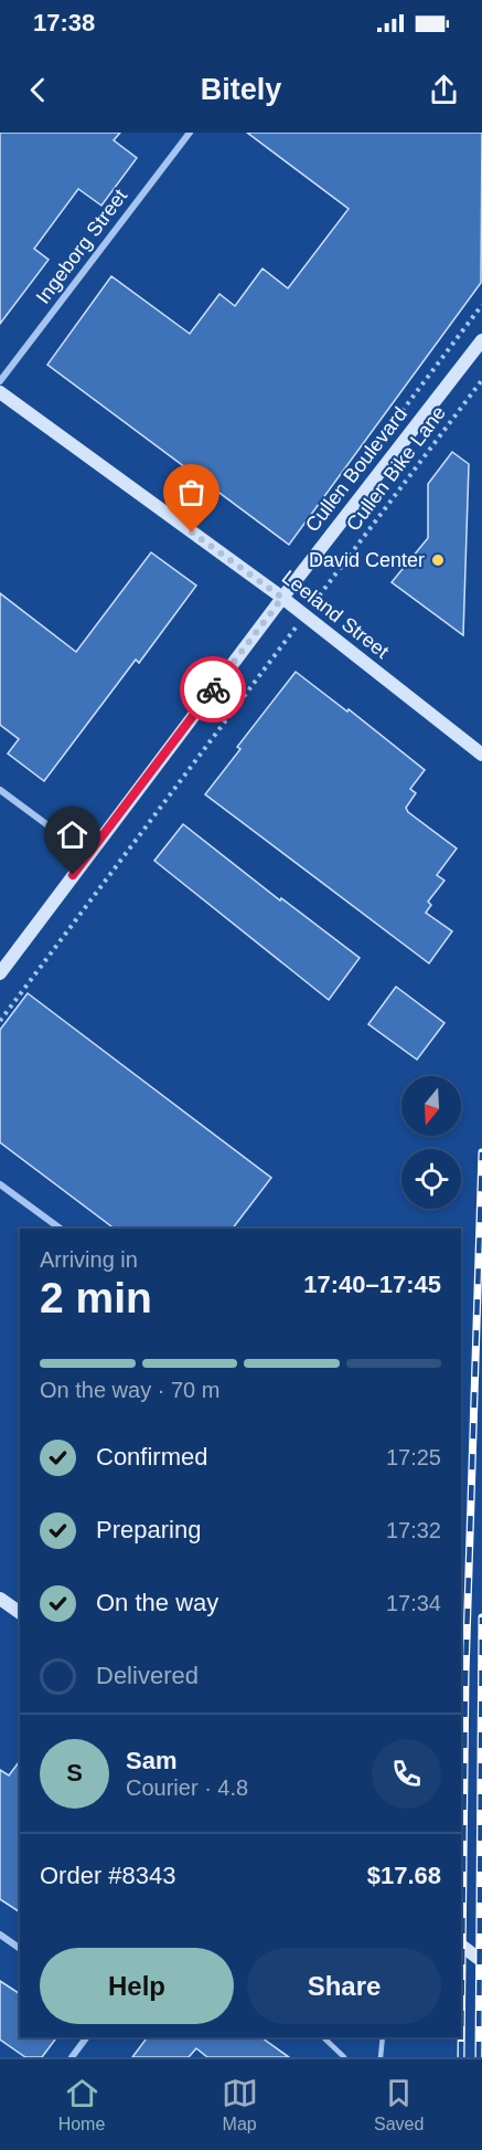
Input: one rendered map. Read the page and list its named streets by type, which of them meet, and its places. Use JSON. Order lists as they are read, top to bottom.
{
  "streets": {
    "street": ["Ingeborg Street", "Cullen Boulevard", "Leeland Street"],
    "path": ["Cullen Bike Lane"]
  },
  "crossings": [
    ["Cullen Bike Lane", "Leeland Street"],
    ["Cullen Boulevard", "Leeland Street"]
  ],
  "places": ["David Center"],
  "north": "bottom",
  "page": {
    "status": "17:38",
    "header": "Bitely",
    "heading": ["2 min", "Arriving in", "17:40–17:45"],
    "panel": [
      "Sam",
      "Courier · 4.8",
      "Order #8343",
      "$17.68"
    ],
    "bar": "On the way · 70 m",
    "list": [
      ["Confirmed", "17:25"],
      ["Preparing", "17:32"],
      ["On the way", "17:34"],
      "Delivered"
    ],
    "round": "S",
    "buttons": ["Help", "Share"],
    "tabs": ["Home", "Map", "Saved"]
  }
}
